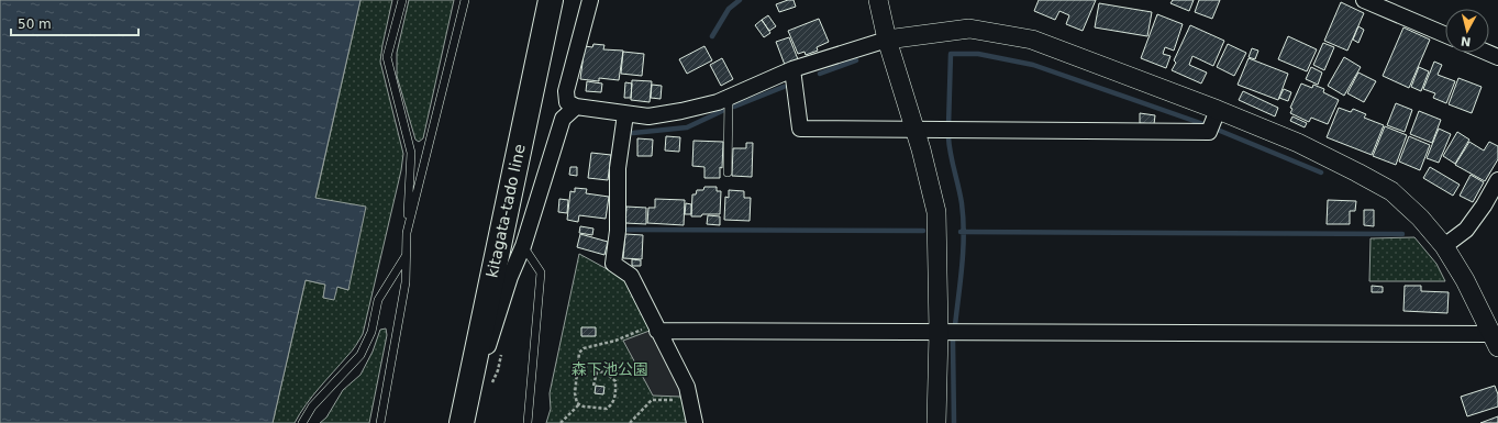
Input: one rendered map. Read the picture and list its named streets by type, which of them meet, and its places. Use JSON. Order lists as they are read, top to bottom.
{
  "streets": {
    "main road": ["kitagata-tado line"]
  },
  "parks": ["森下池公園"],
  "scale_bar": "50 m",
  "north": "bottom"
}
